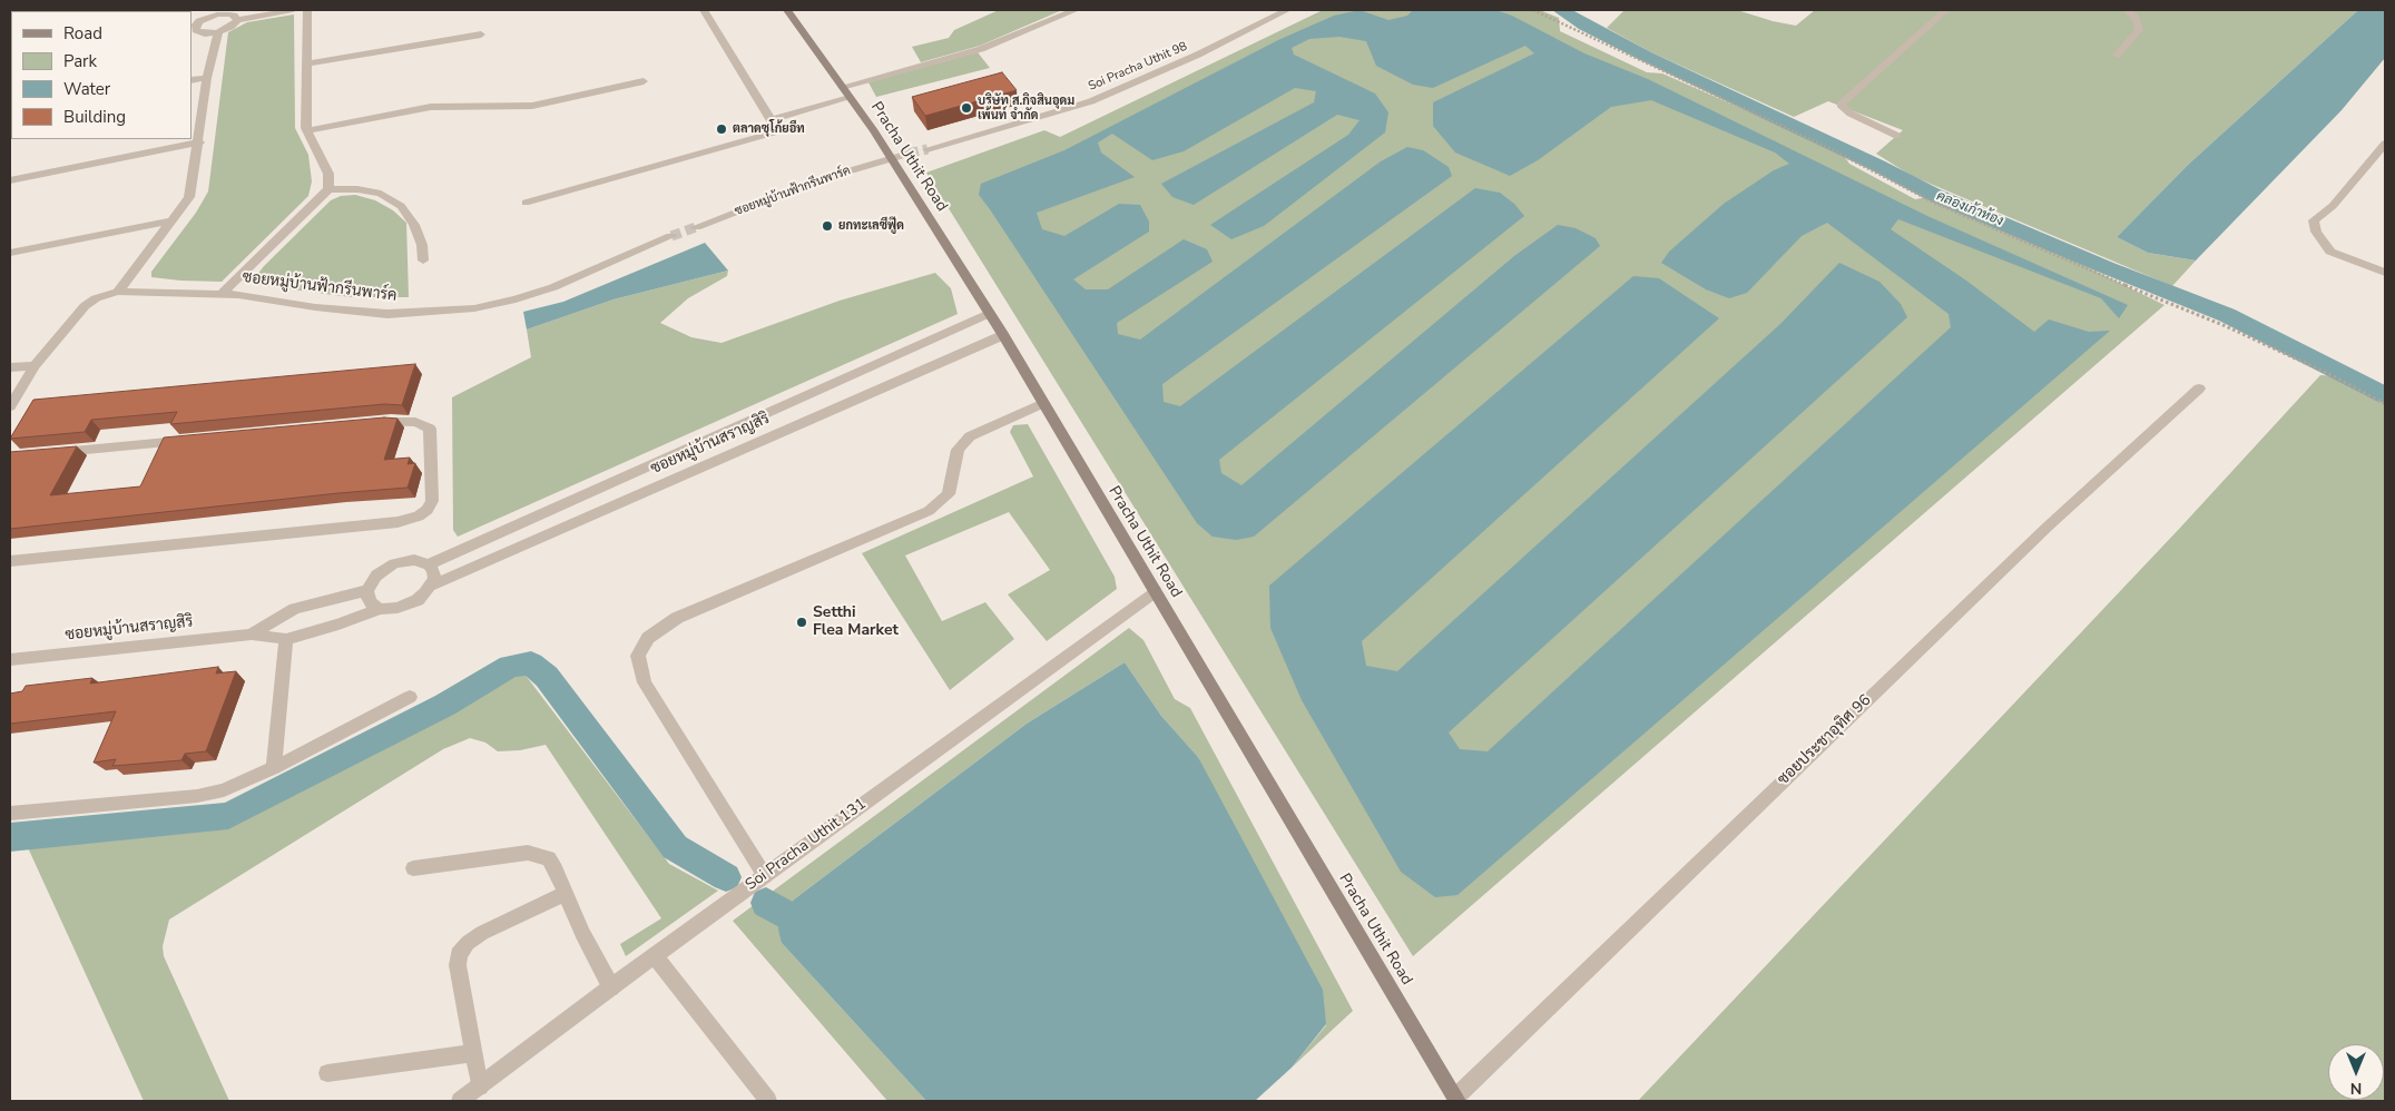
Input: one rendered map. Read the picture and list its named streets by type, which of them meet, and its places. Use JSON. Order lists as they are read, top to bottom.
{
  "streets": {
    "main road": ["Pracha Uthit Road"],
    "street": [
      "Soi Pracha Uthit 98",
      "ซอยหมู่บ้านฟ้ากรีนพาร์ค",
      "ซอยหมู่บ้านสราญสิริ",
      "ซอยประชาอุทิศ 96",
      "Soi Pracha Uthit 131"
    ]
  },
  "crossings": [
    ["Pracha Uthit Road", "ซอยหมู่บ้านฟ้ากรีนพาร์ค"],
    ["Pracha Uthit Road", "ซอยหมู่บ้านสราญสิริ"],
    ["Pracha Uthit Road", "ซอยประชาอุทิศ 96"],
    ["Pracha Uthit Road", "Soi Pracha Uthit 131"]
  ],
  "water": ["คลองเก้าห้อง"],
  "places": [
    "บริษัท ส.กิจสินอุดม เพ้นท์ จำกัด",
    "ตลาดซุโก้ยอีท",
    "ยกทะเลซีฟู๊ด",
    "Setthi Flea Market"
  ],
  "legend": [
    "Road",
    "Park",
    "Water",
    "Building"
  ],
  "north": "bottom"
}
